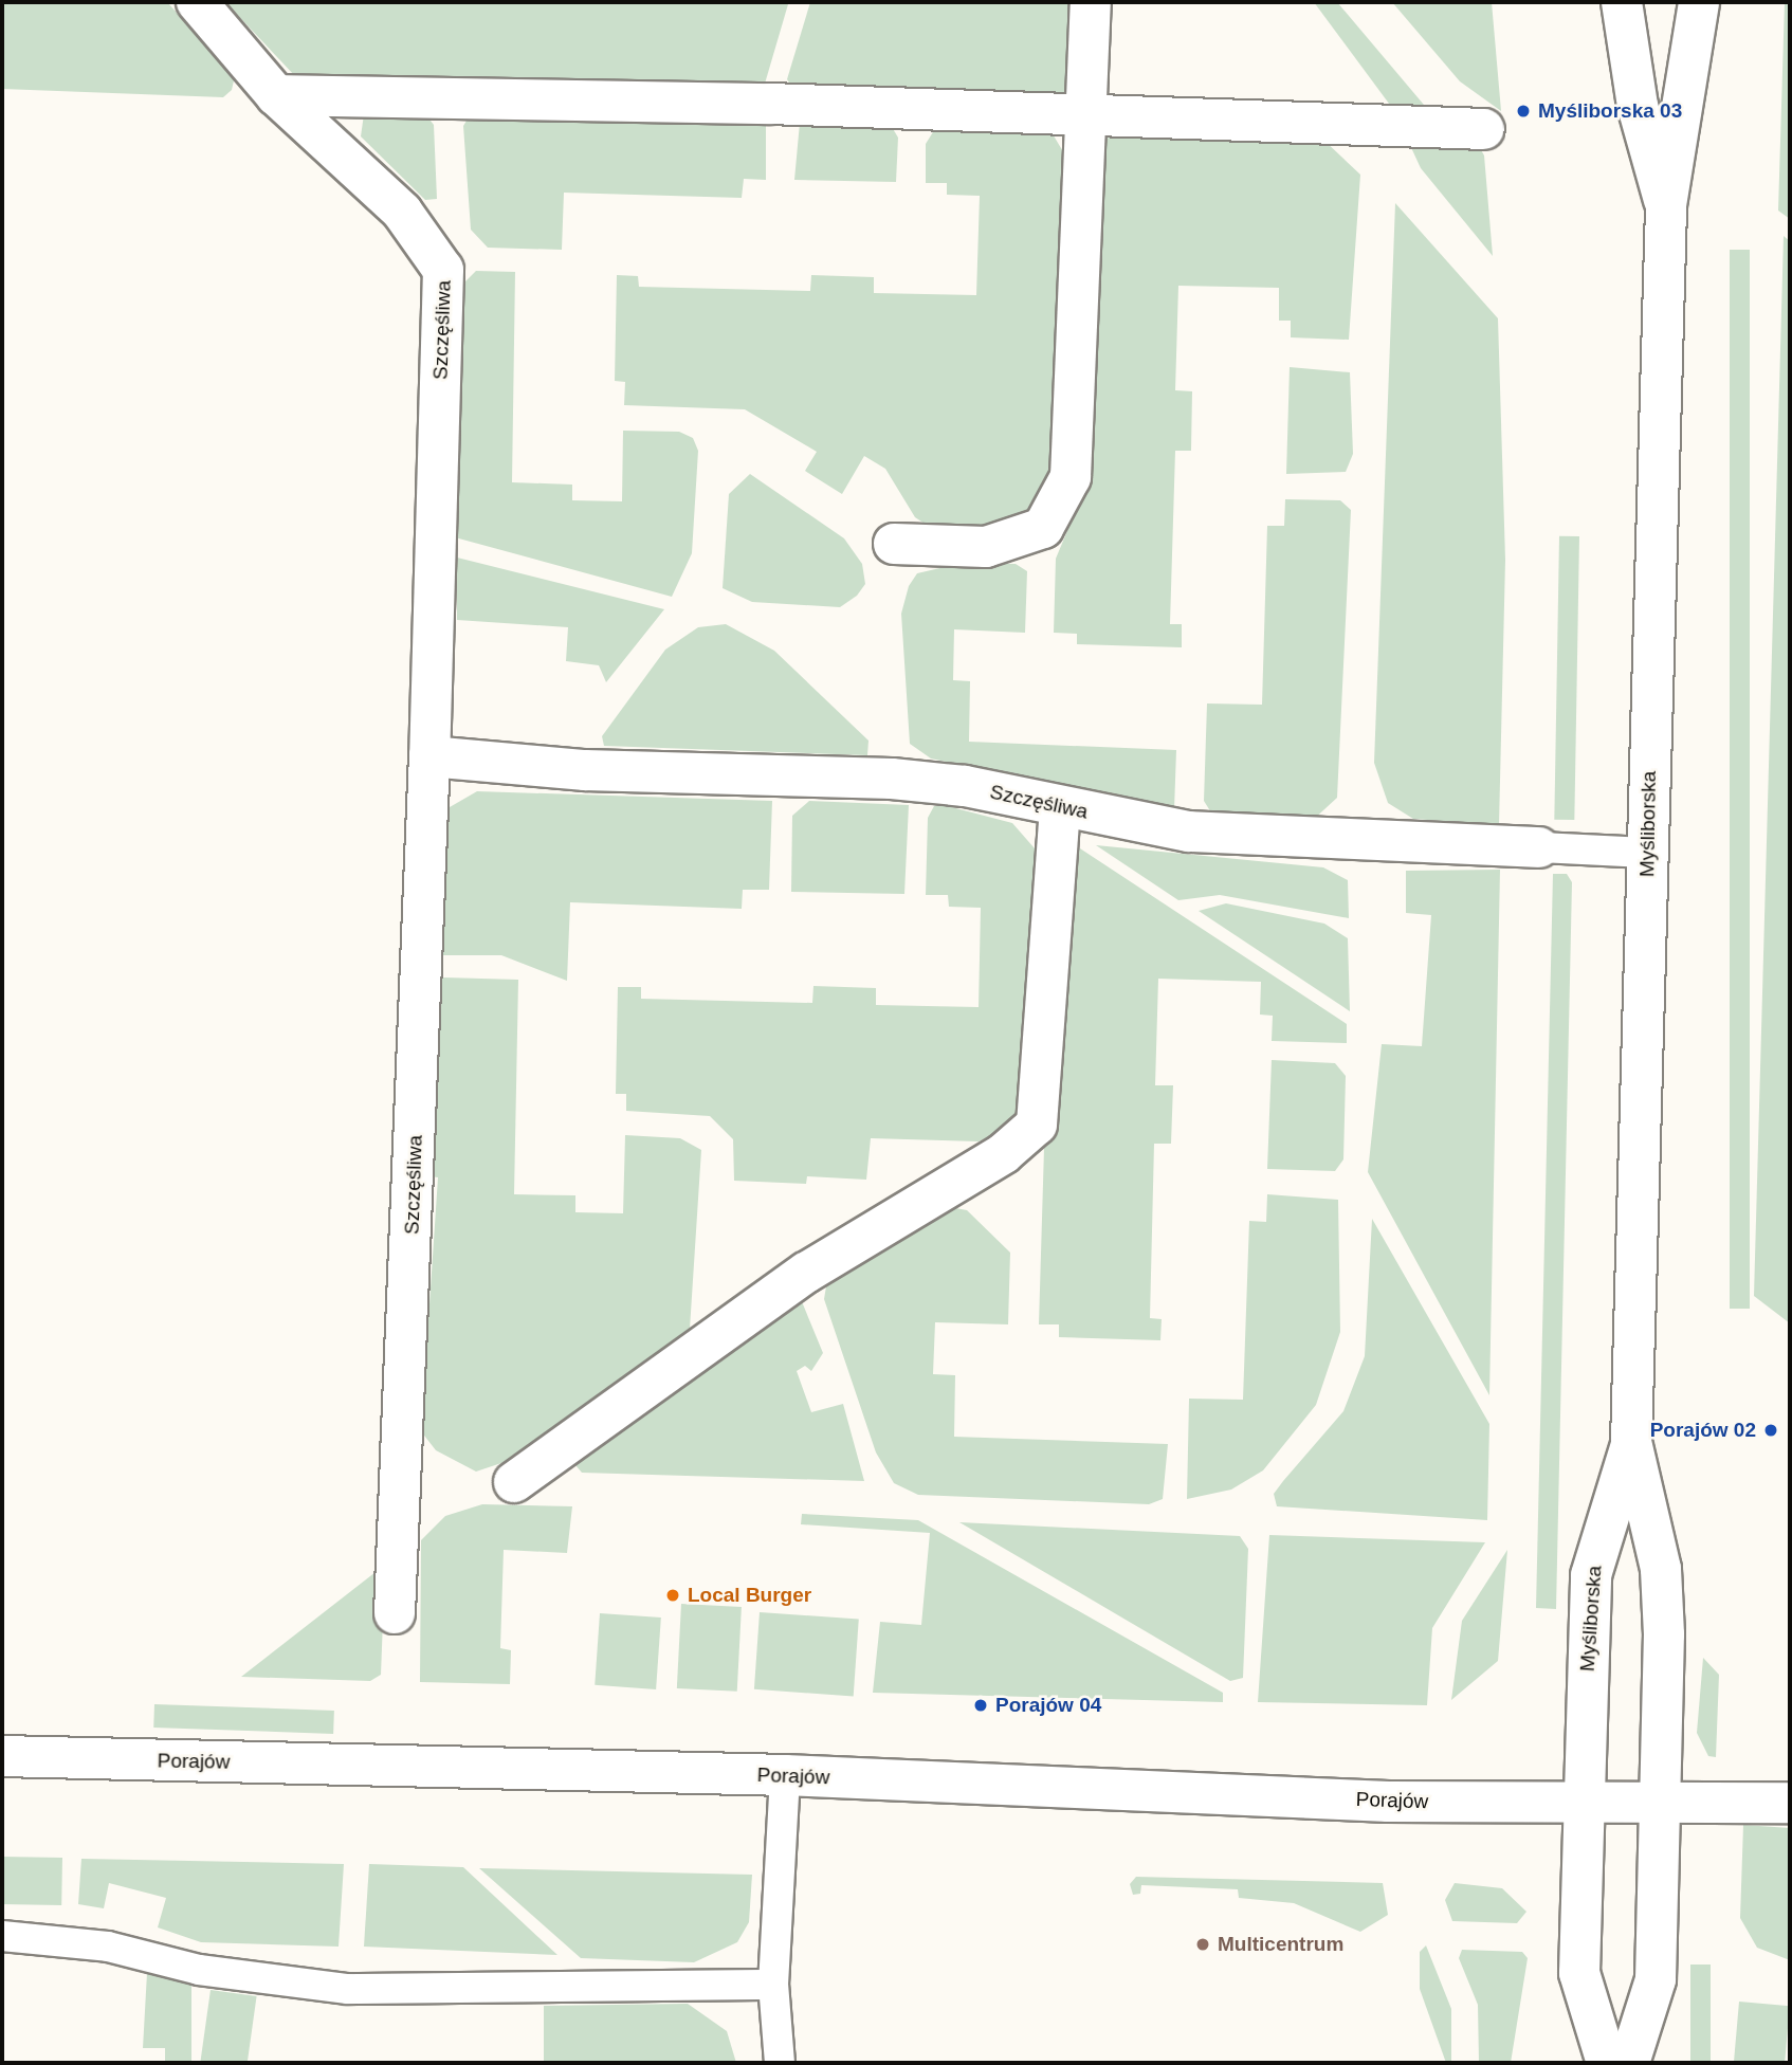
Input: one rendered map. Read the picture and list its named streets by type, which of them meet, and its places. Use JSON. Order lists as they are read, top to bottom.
{
  "streets": {
    "street": ["Szczęśliwa", "Myśliborska", "Porajów"]
  },
  "crossings": [
    ["Szczęśliwa", "Myśliborska"],
    ["Myśliborska", "Porajów"]
  ],
  "places": [
    "Myśliborska 03",
    "Porajów 02",
    "Local Burger",
    "Porajów 04",
    "Multicentrum"
  ]
}
